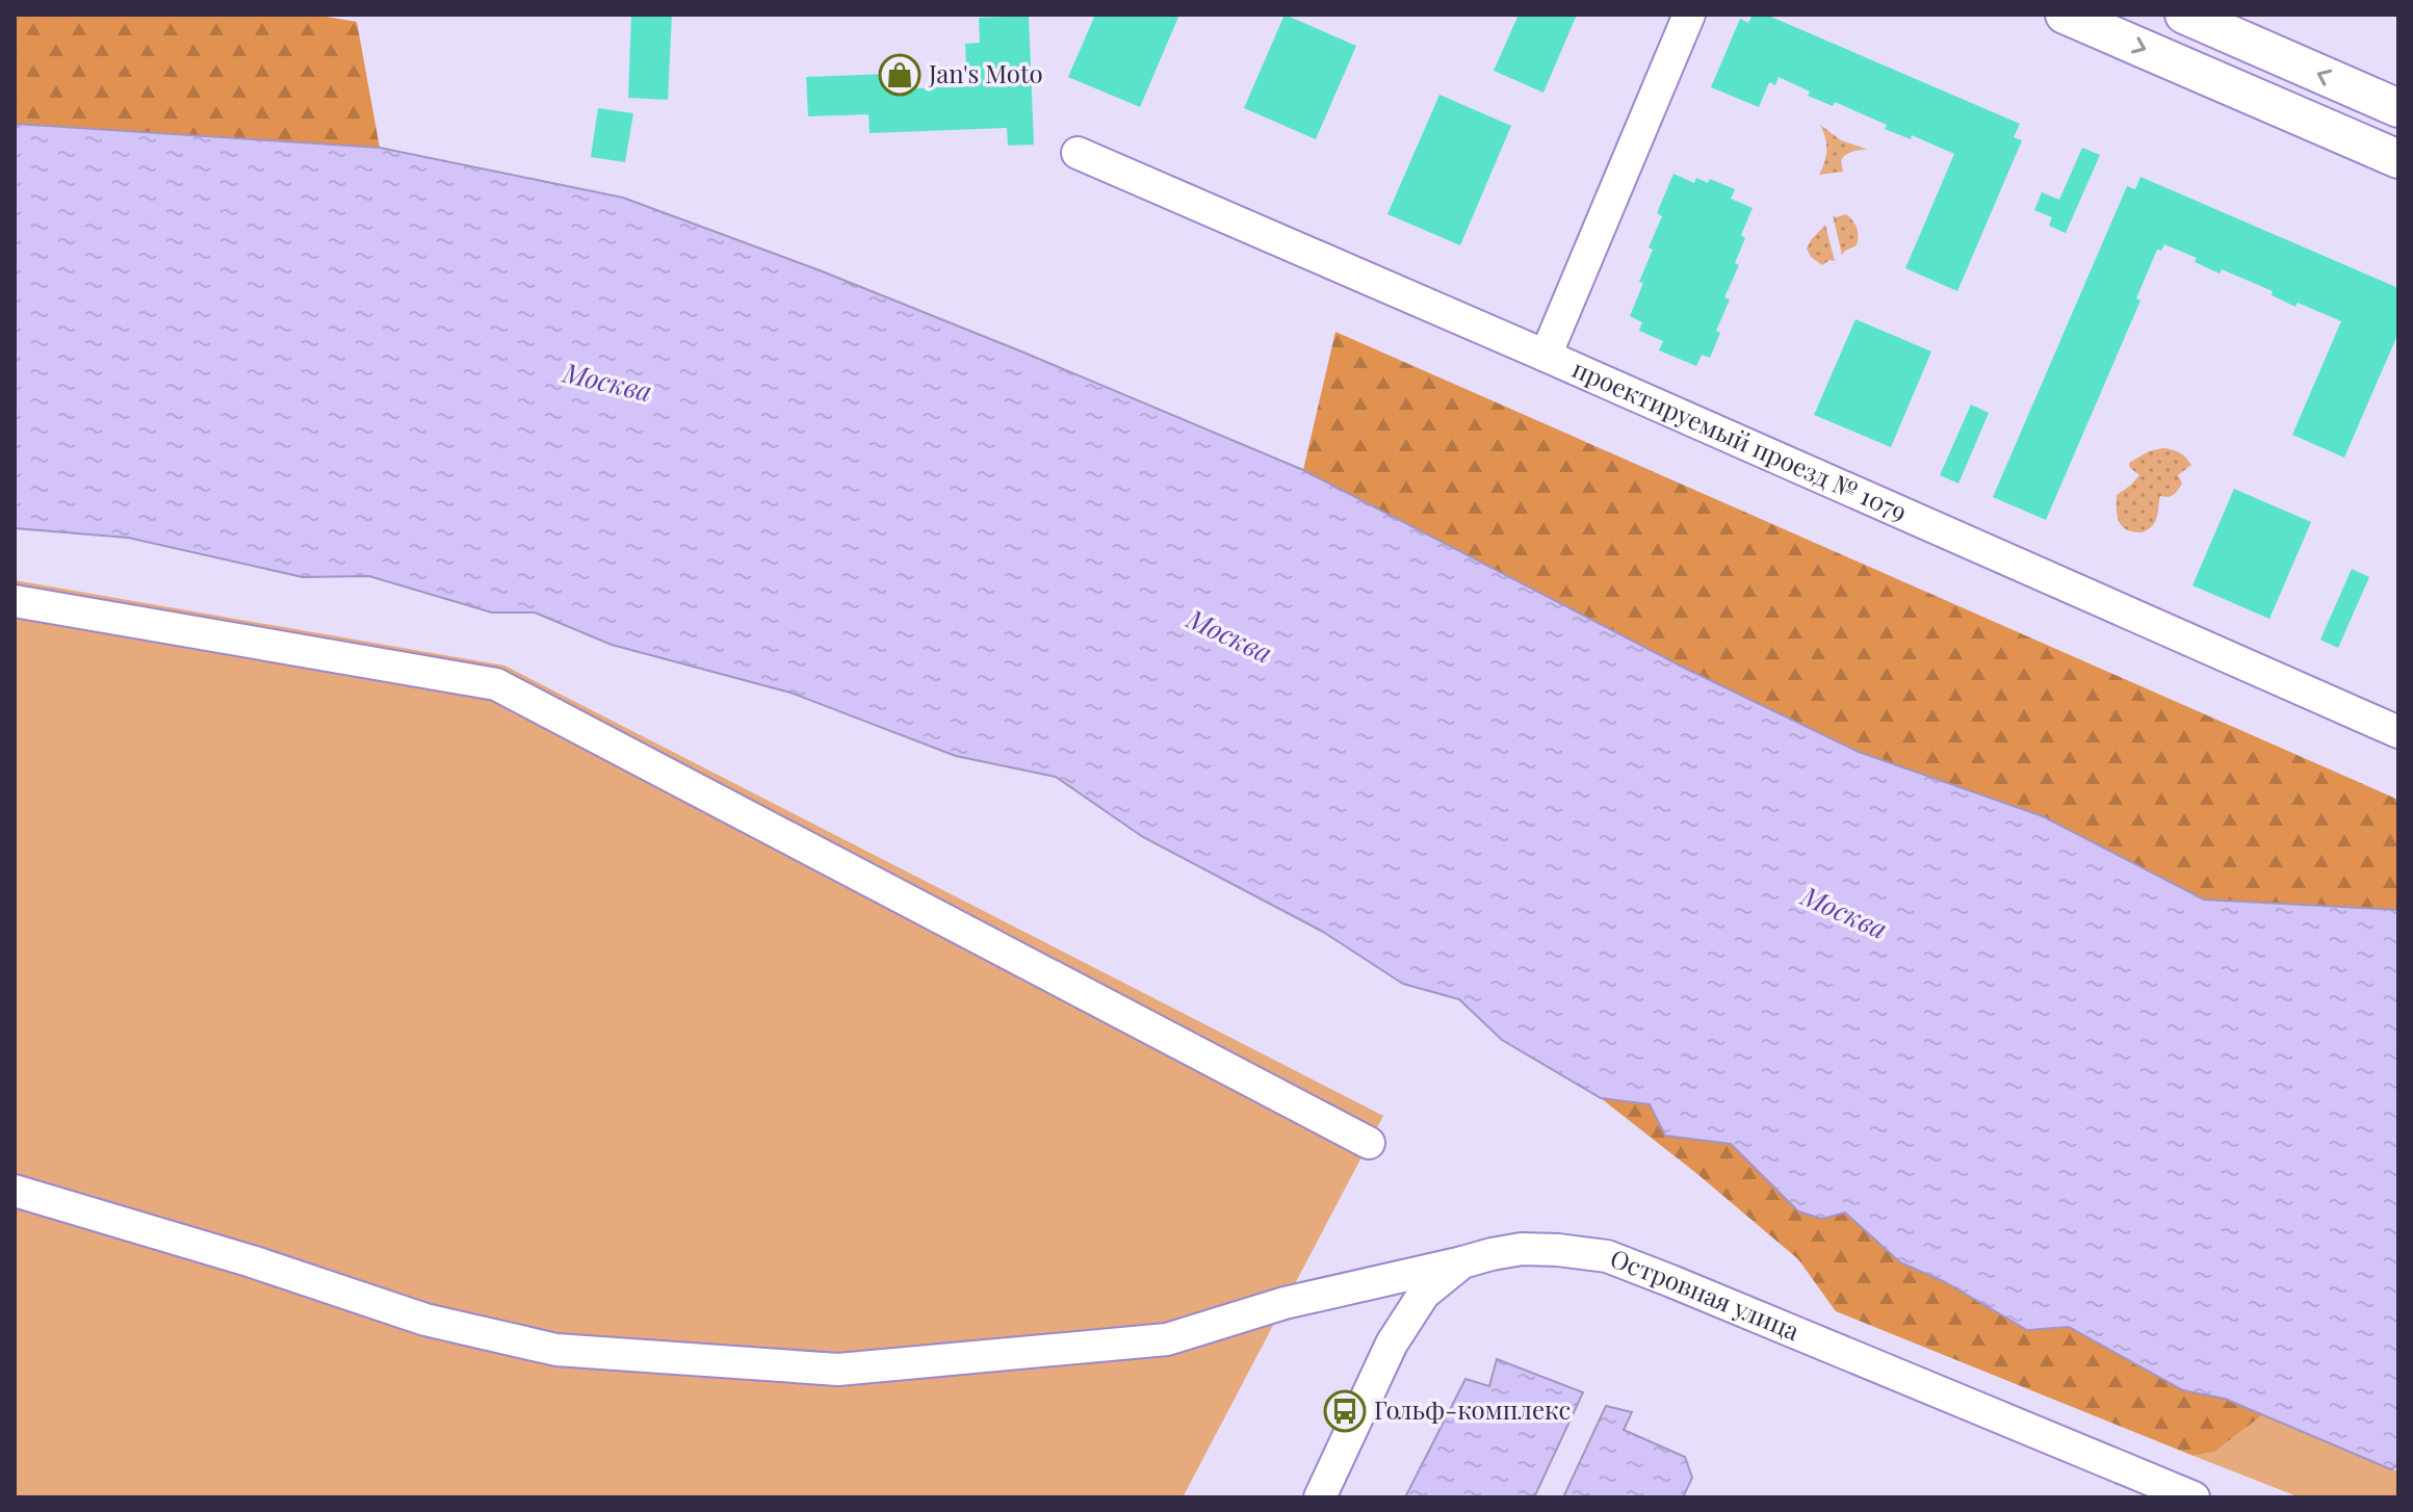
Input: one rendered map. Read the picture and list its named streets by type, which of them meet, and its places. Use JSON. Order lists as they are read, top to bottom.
{
  "streets": {
    "street": ["проектируемый проезд № 1079", "Островная улица"]
  },
  "water": ["Москва"],
  "places": {
    "shop": ["Jan's Moto"],
    "bus stop": ["Гольф-комплекс"]
  }
}
